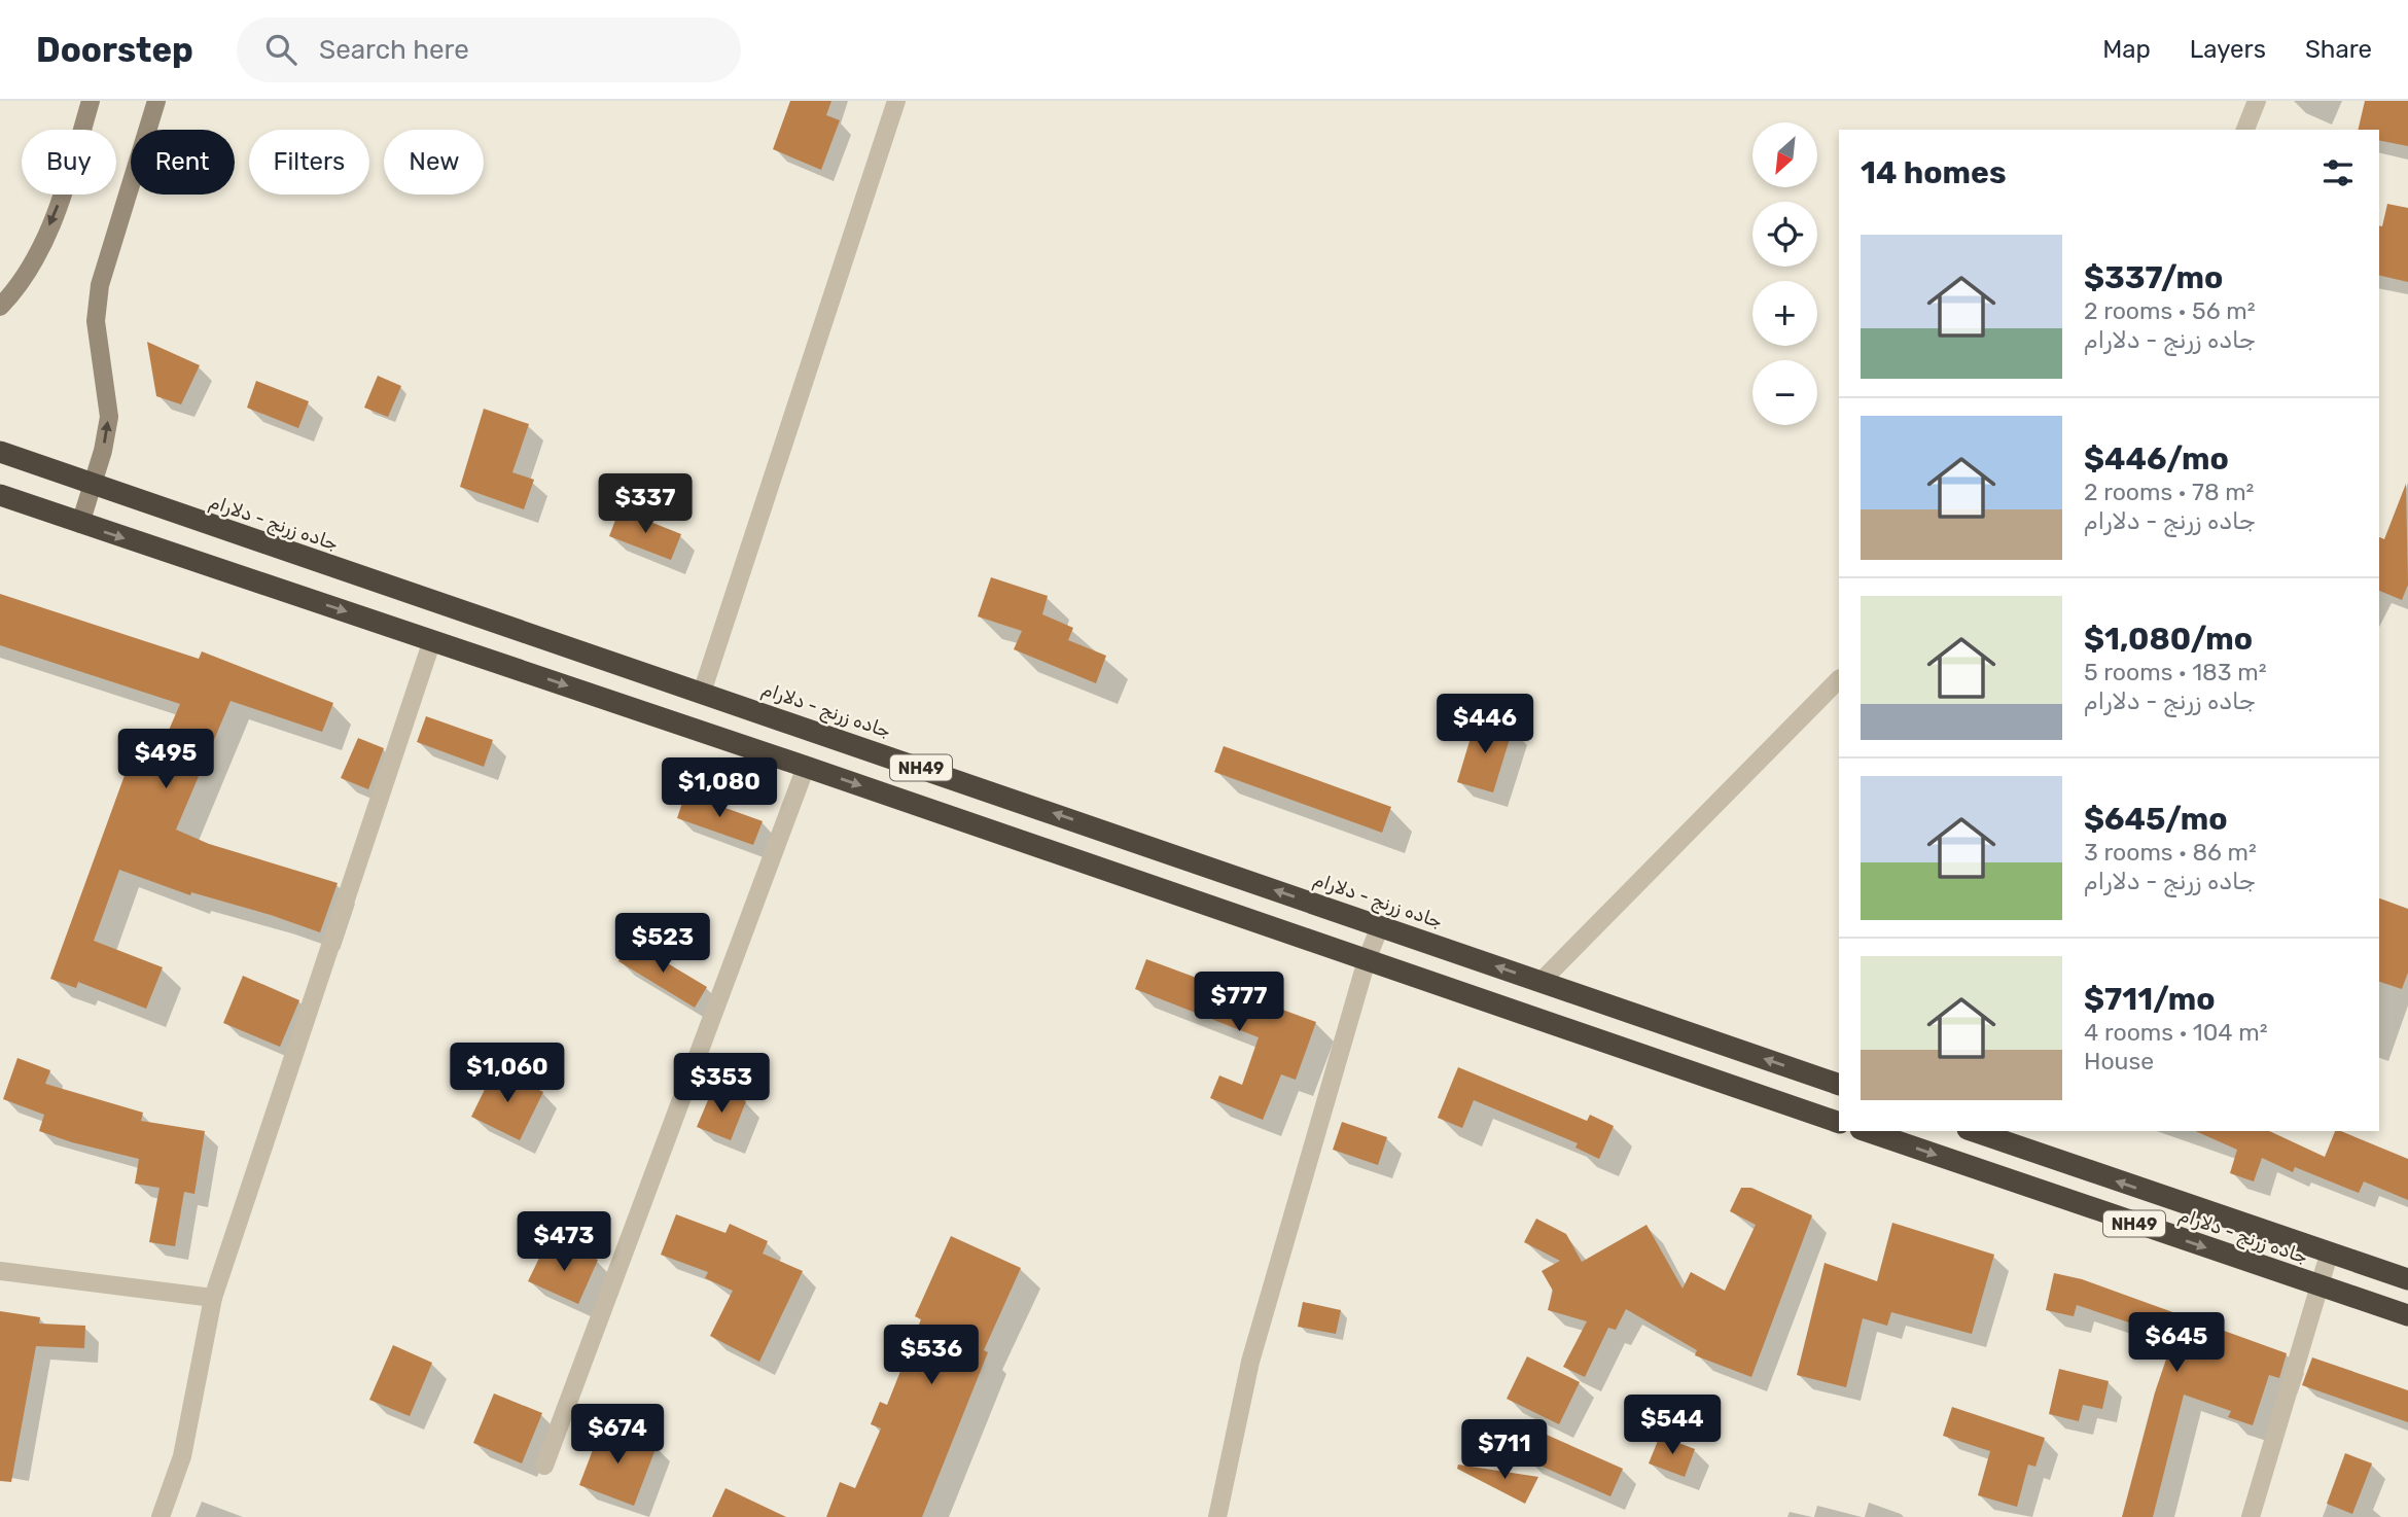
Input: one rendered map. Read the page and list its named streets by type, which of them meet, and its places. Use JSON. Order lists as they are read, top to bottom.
{
  "streets": {
    "highway": ["جاده زرنج - دلارام", "NH49"]
  },
  "north": "bottom left",
  "page": {
    "header": "Doorstep",
    "search": "Search here",
    "nav": ["Map", "Layers", "Share"],
    "map_buttons": ["+", "−"],
    "chip": [
      "Buy",
      "Rent",
      "Filters",
      "New"
    ],
    "heading": "14 homes",
    "list": [
      {
        "name": "$337/mo",
        "note": "2 rooms · 56 m² · جاده زرنج - دلارام"
      },
      {
        "name": "$446/mo",
        "note": "2 rooms · 78 m² · جاده زرنج - دلارام"
      },
      {
        "name": "$1,080/mo",
        "note": "5 rooms · 183 m² · جاده زرنج - دلارام"
      },
      {
        "name": "$645/mo",
        "note": "3 rooms · 86 m² · جاده زرنج - دلارام"
      },
      {
        "name": "$711/mo",
        "note": "4 rooms · 104 m² · House"
      }
    ],
    "price": [
      "$337",
      "$446",
      "$495",
      "$1,080",
      "$523",
      "$777",
      "$1,060",
      "$353",
      "$473",
      "$645",
      "$536",
      "$544",
      "$674",
      "$711"
    ]
  }
}
